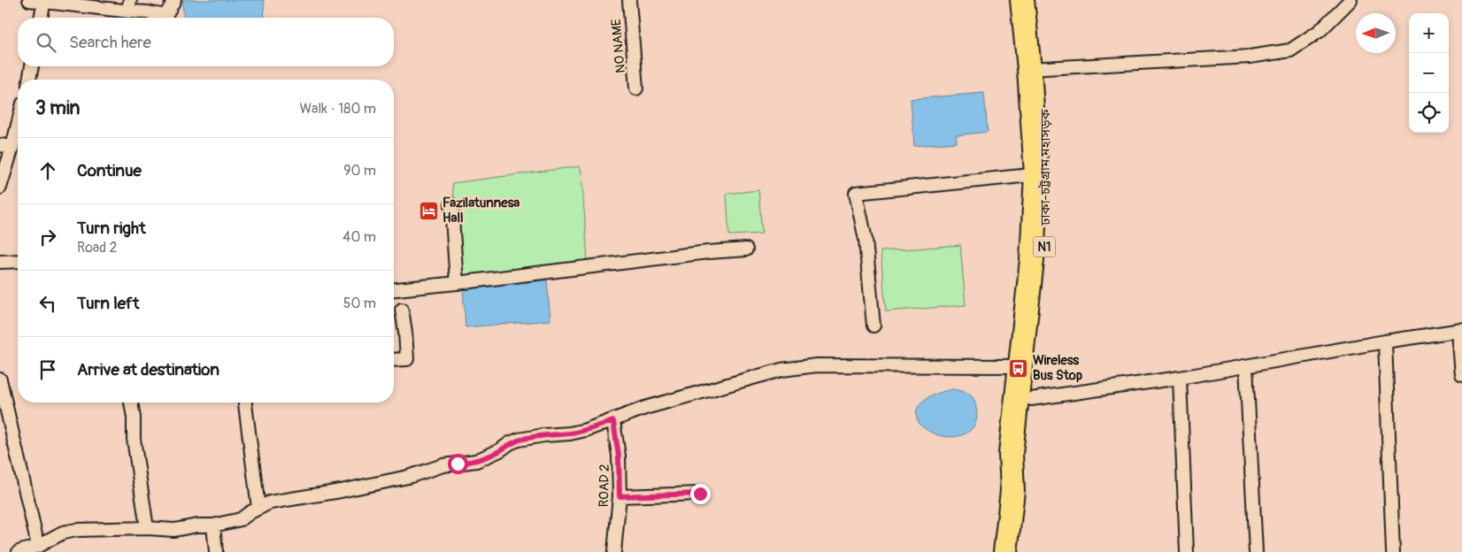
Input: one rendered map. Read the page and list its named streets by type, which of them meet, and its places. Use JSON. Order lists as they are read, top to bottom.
{
  "streets": {
    "highway": ["ঢাকা-চট্টগ্রাম মহাসড়ক", "N1"],
    "street": ["NO NAME", "ROAD 2"]
  },
  "places": {
    "hotel": ["Fazilatunnesa Hall"],
    "bus stop": ["Wireless Bus Stop"]
  },
  "north": "left",
  "page": {
    "map_buttons": ["+", "−"],
    "search": "Search here",
    "heading": ["3 min", "Walk · 180 m"],
    "list": [
      ["Continue", "90 m"],
      ["Turn right", "Road 2", "40 m"],
      ["Turn left", "50 m"],
      "Arrive at destination"
    ]
  }
}
